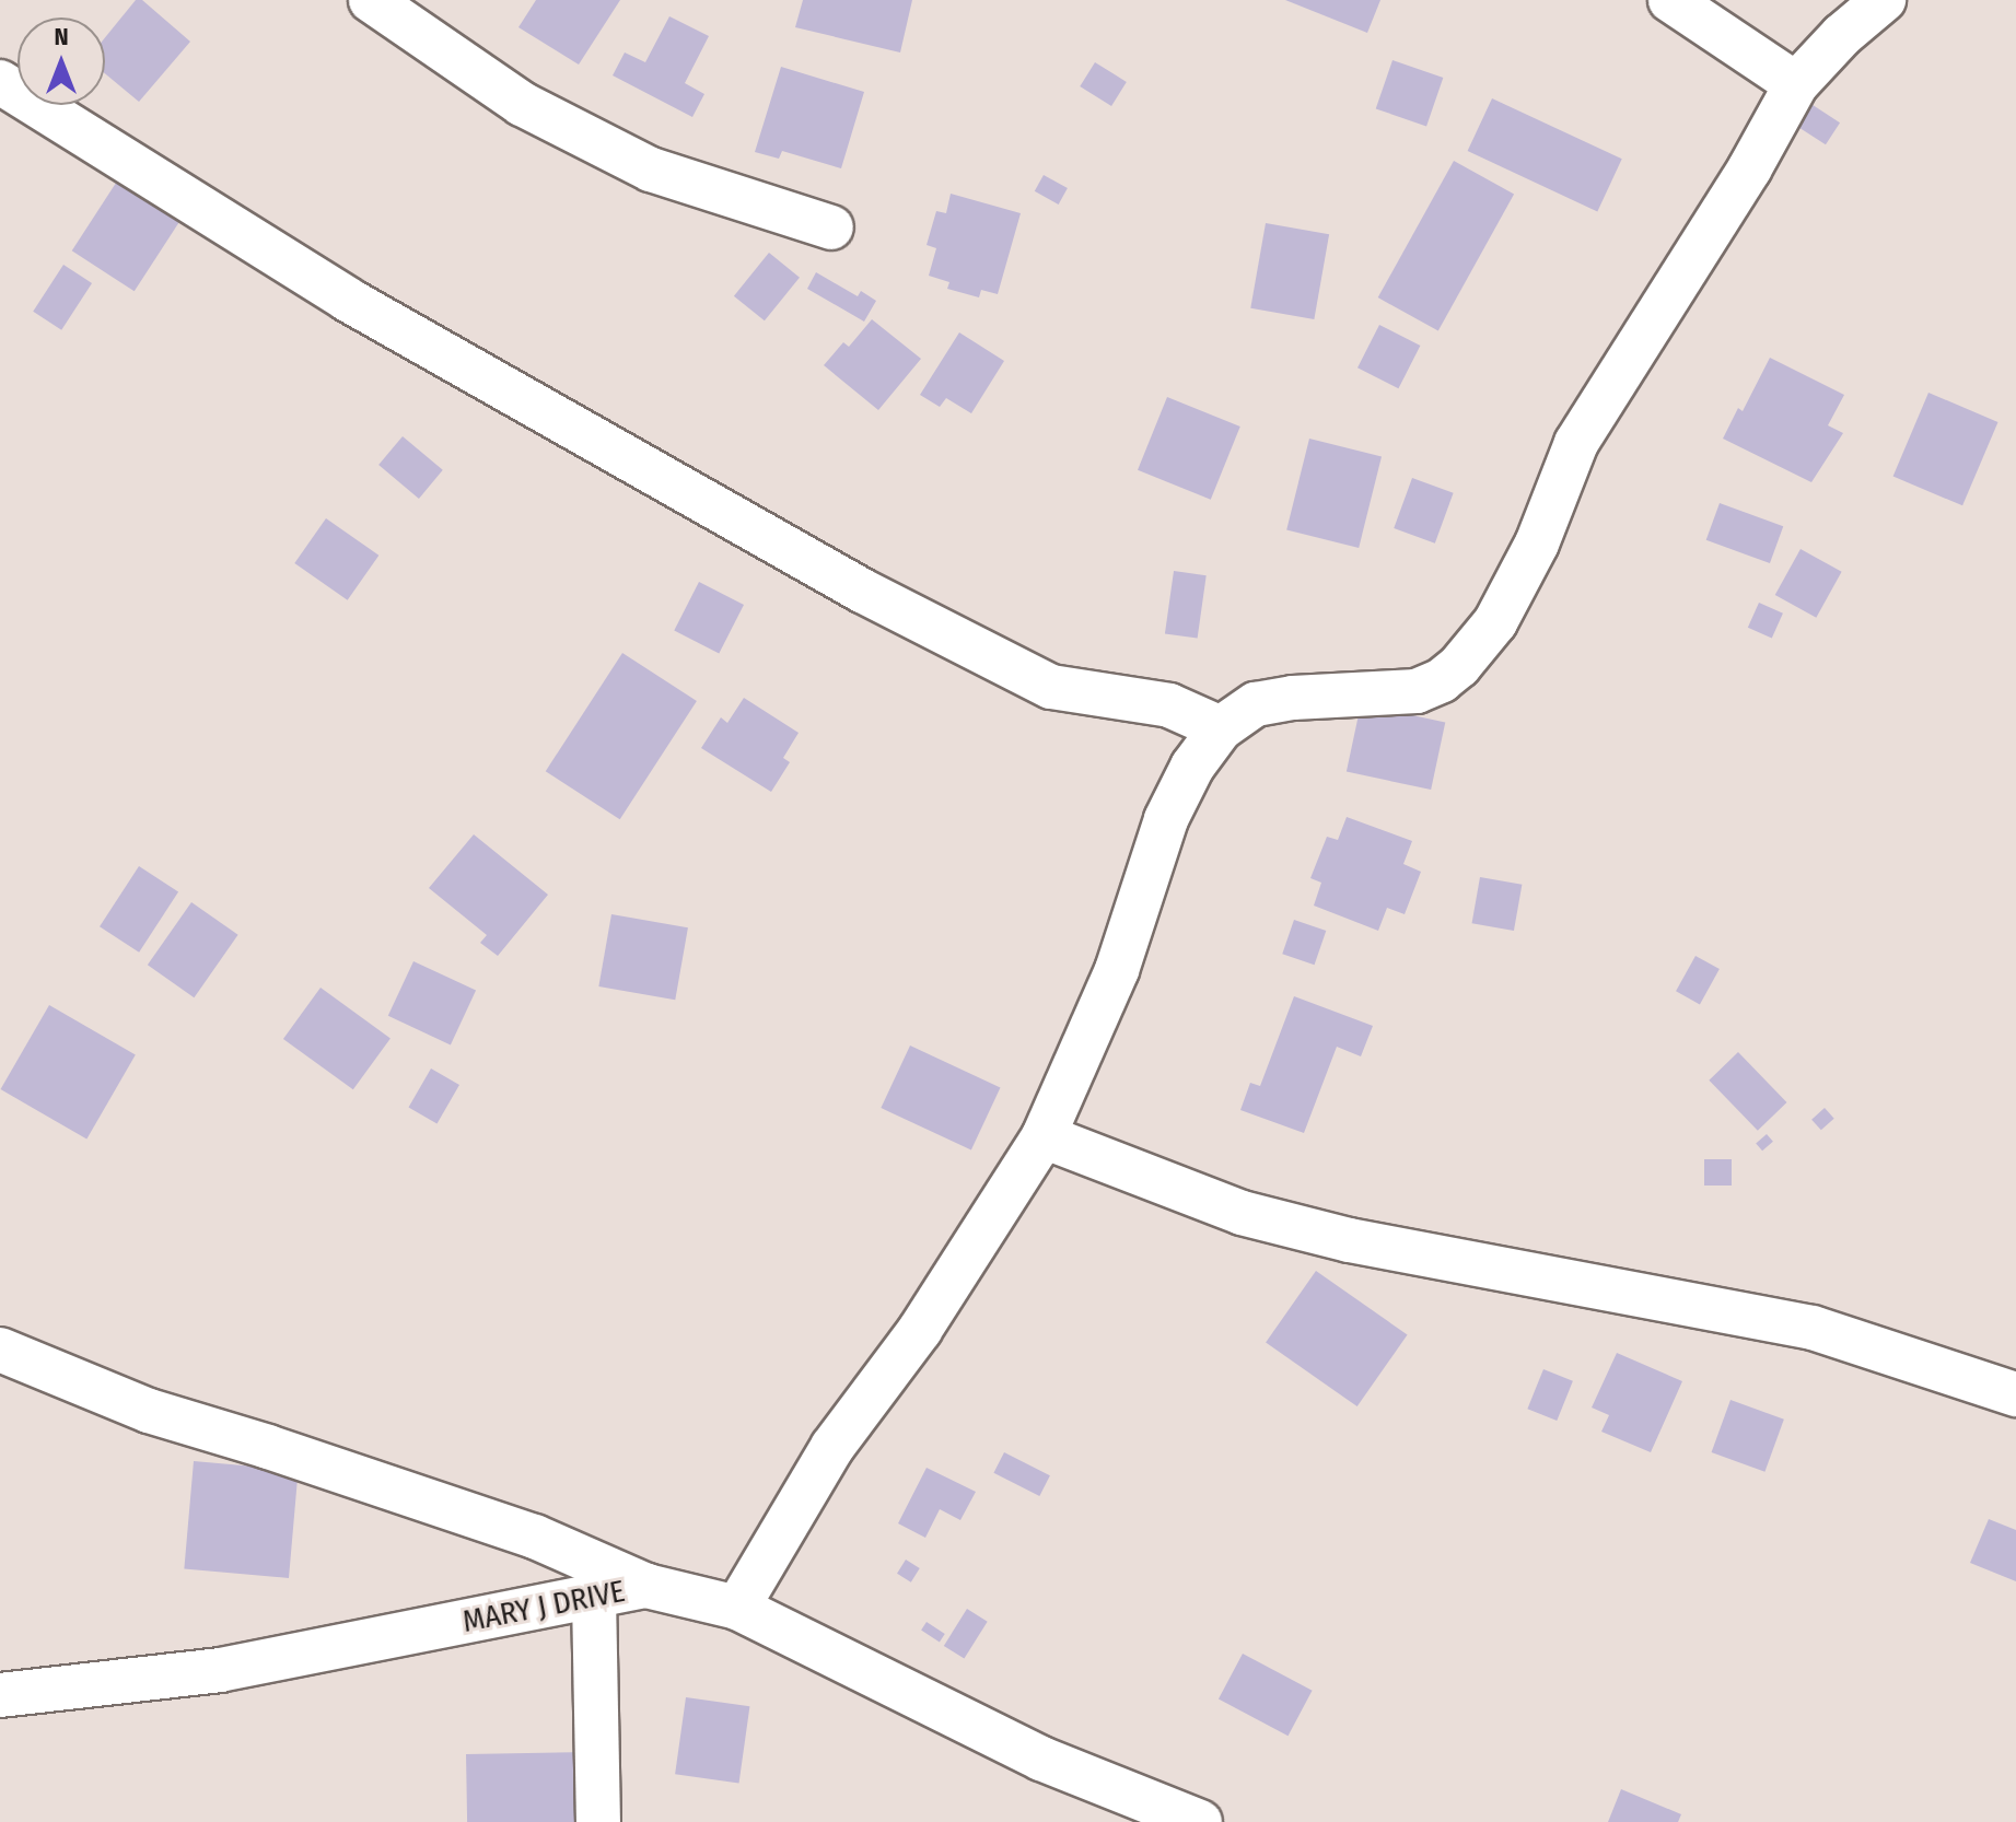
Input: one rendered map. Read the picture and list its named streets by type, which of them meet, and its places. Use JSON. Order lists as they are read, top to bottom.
{
  "streets": {
    "street": ["MARY J DRIVE"]
  },
  "north": "top"
}
